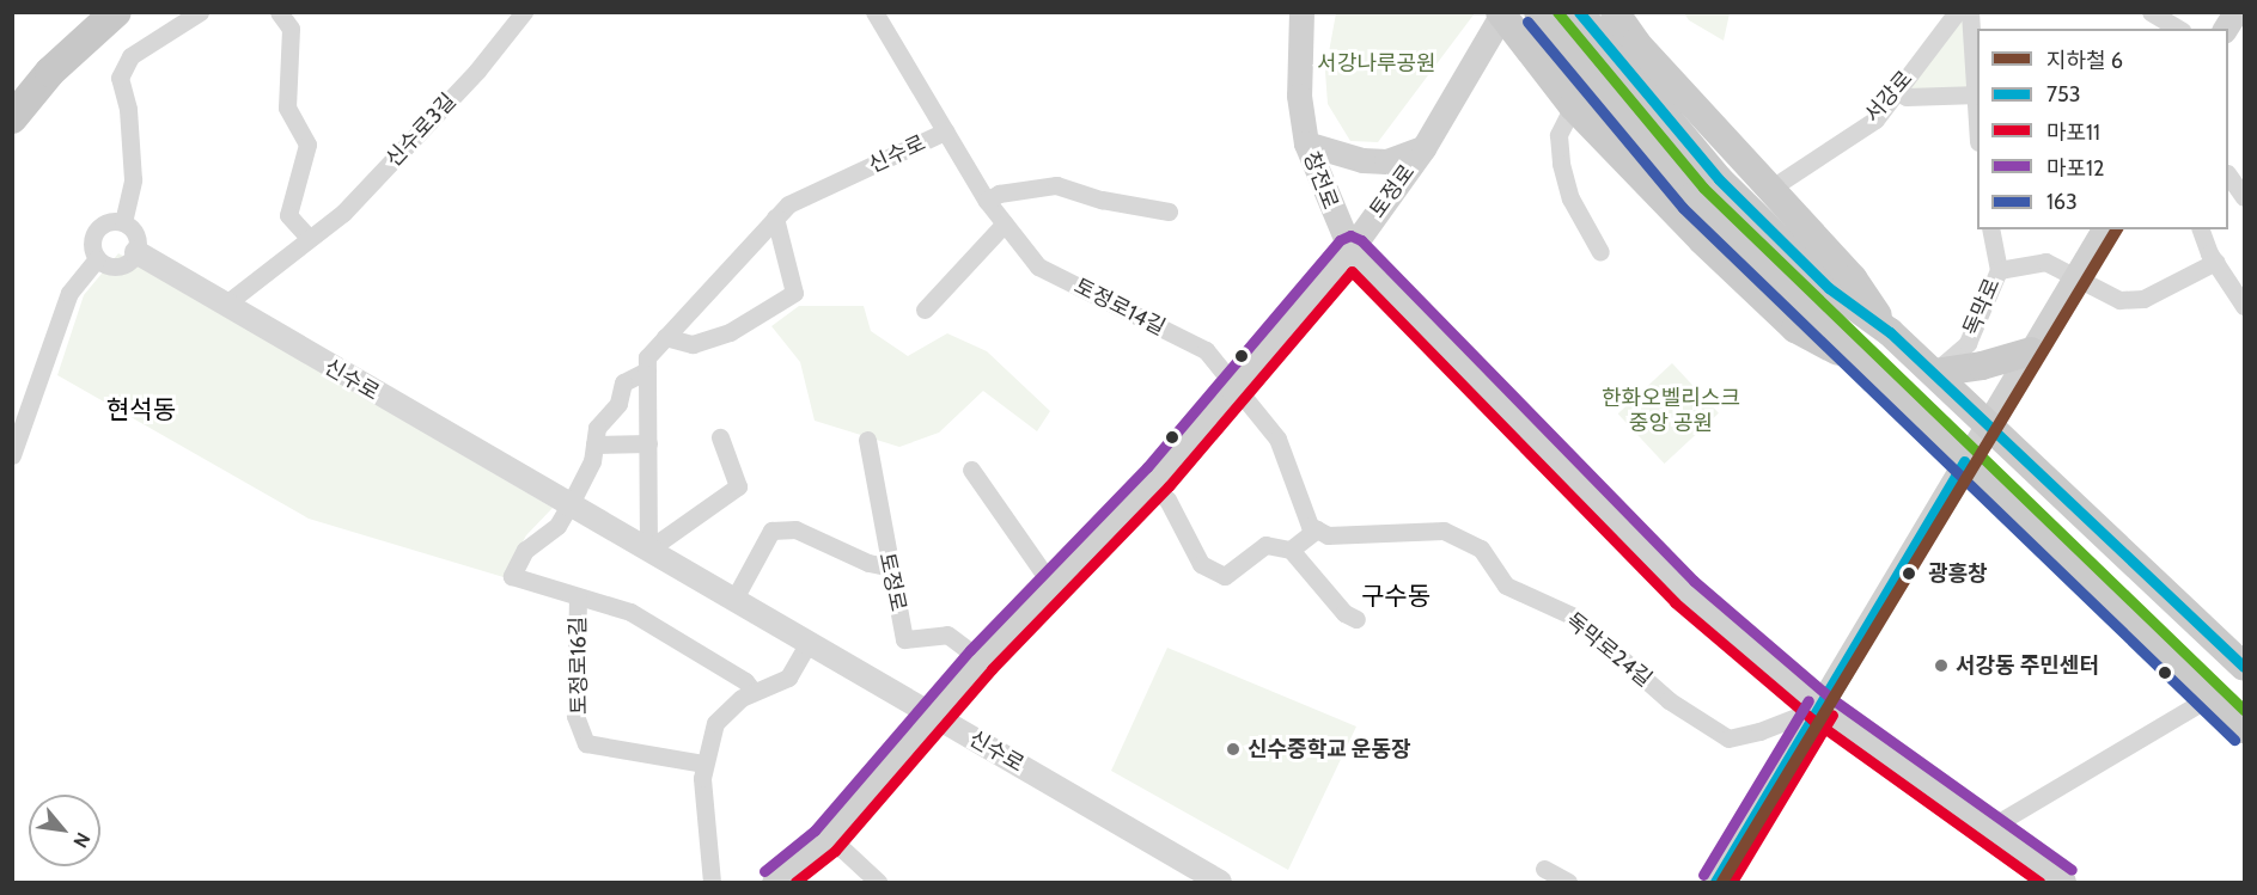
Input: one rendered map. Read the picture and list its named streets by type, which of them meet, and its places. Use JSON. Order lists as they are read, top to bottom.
{
  "streets": {
    "main road": ["창전로", "토정로"],
    "street": [
      "서강로",
      "신수로3길",
      "신수로",
      "토정로14길",
      "독막로",
      "독막로24길",
      "토정로16길"
    ]
  },
  "crossings": [
    ["신수로3길", "신수로"],
    ["신수로", "토정로"],
    ["신수로", "토정로14길"],
    ["신수로", "토정로16길"],
    ["창전로", "토정로"],
    ["창전로", "독막로24길"],
    ["토정로", "토정로14길"]
  ],
  "districts": ["현석동", "구수동"],
  "parks": ["서강나루공원", "한화오벨리스크 중앙 공원"],
  "places": ["광흥창", "서강동 주민센터", "신수중학교 운동장"],
  "lines": [
    "transit line 753",
    "transit line 163",
    "metro line 6",
    "transit line 마포12",
    "transit line 마포11"
  ],
  "legend": [
    "지하철 6",
    "753",
    "마포11",
    "마포12",
    "163"
  ],
  "north": "bottom right"
}
